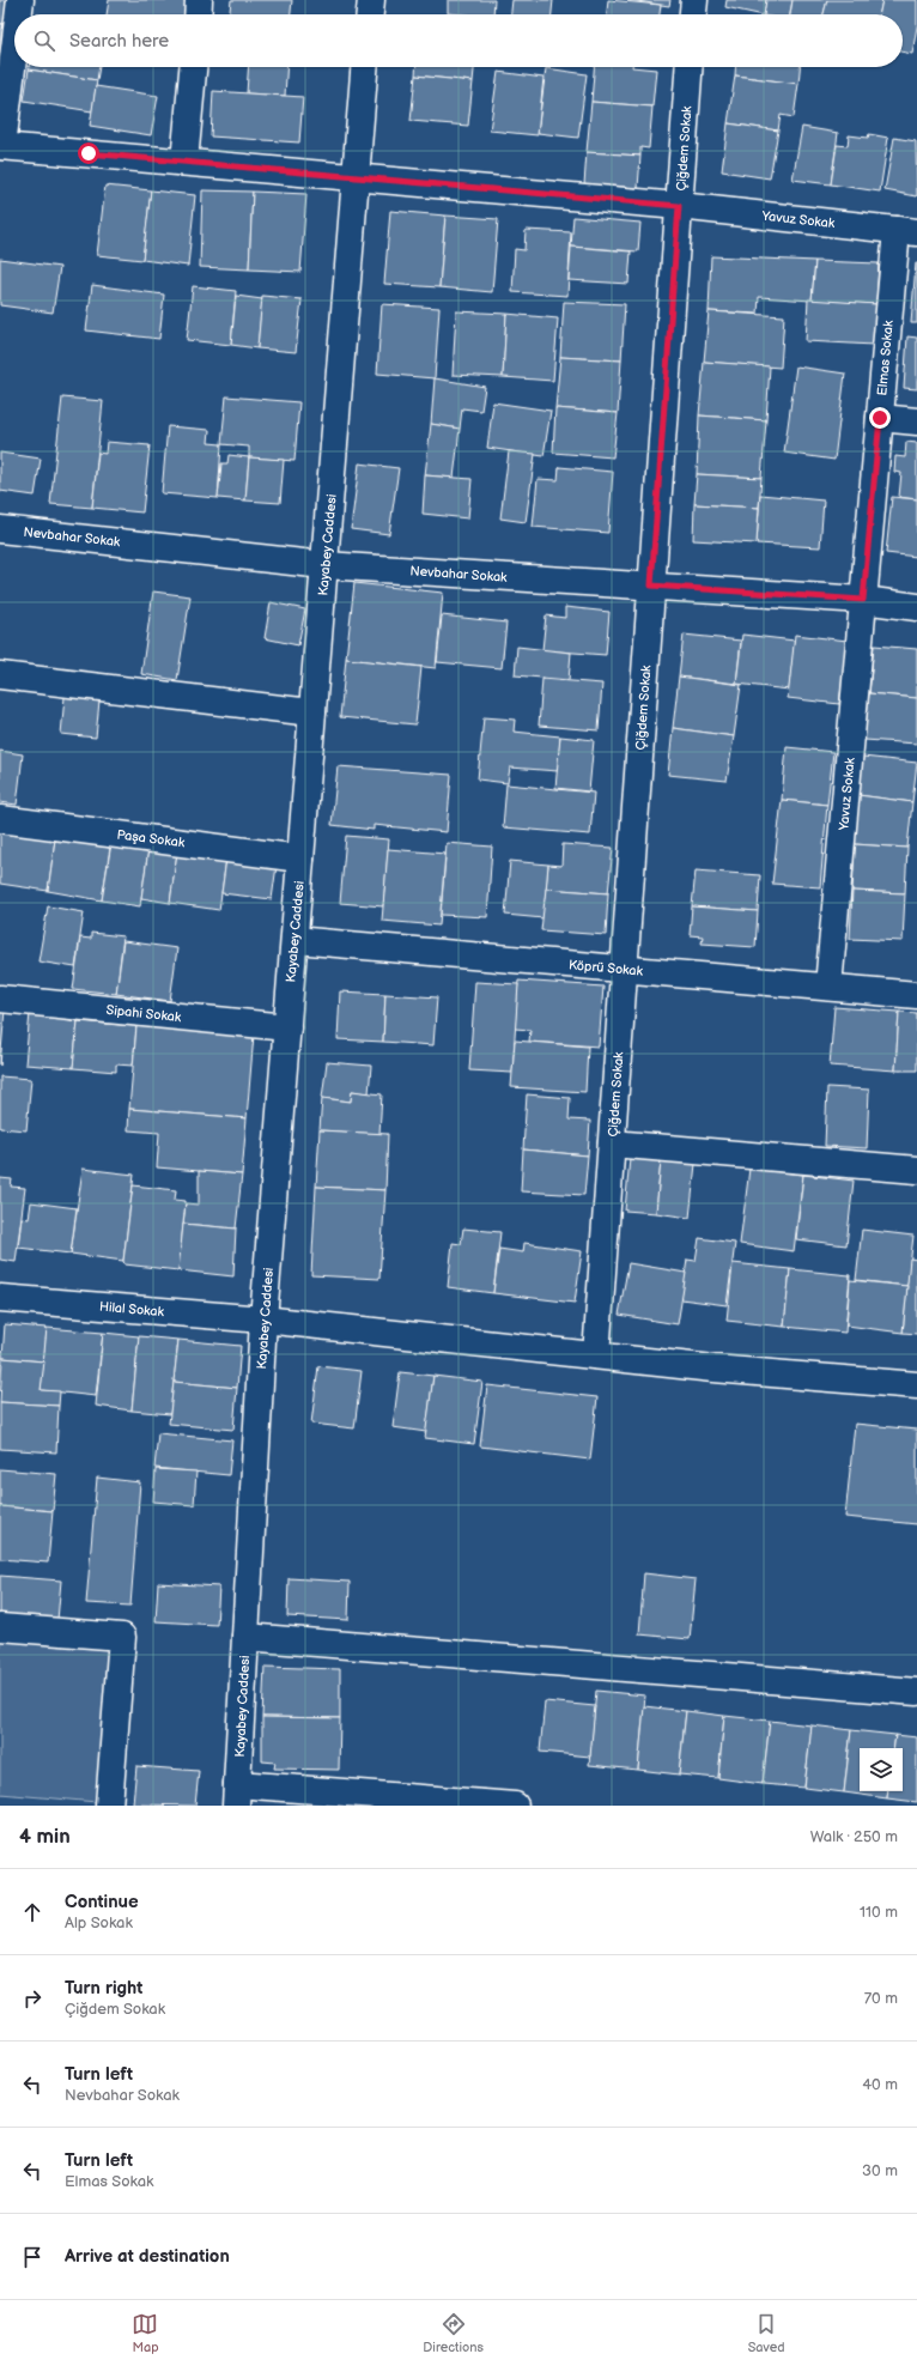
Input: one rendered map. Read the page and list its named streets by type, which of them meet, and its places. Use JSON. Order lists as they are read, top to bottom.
{
  "streets": {
    "street": [
      "Çiğdem Sokak",
      "Yavuz Sokak",
      "Elmas Sokak",
      "Nevbahar Sokak",
      "Kayabey Caddesi",
      "Paşa Sokak",
      "Köprü Sokak",
      "Sipahi Sokak",
      "Hilal Sokak"
    ]
  },
  "crossings": [
    ["Çiğdem Sokak", "Yavuz Sokak"],
    ["Çiğdem Sokak", "Nevbahar Sokak"],
    ["Çiğdem Sokak", "Köprü Sokak"],
    ["Çiğdem Sokak", "Hilal Sokak"],
    ["Yavuz Sokak", "Elmas Sokak"],
    ["Yavuz Sokak", "Nevbahar Sokak"],
    ["Yavuz Sokak", "Kayabey Caddesi"],
    ["Yavuz Sokak", "Köprü Sokak"],
    ["Elmas Sokak", "Nevbahar Sokak"],
    ["Nevbahar Sokak", "Kayabey Caddesi"],
    ["Kayabey Caddesi", "Paşa Sokak"],
    ["Kayabey Caddesi", "Köprü Sokak"],
    ["Kayabey Caddesi", "Sipahi Sokak"],
    ["Kayabey Caddesi", "Hilal Sokak"]
  ],
  "page": {
    "search": "Search here",
    "heading": ["4 min", "Walk · 250 m"],
    "list": [
      ["Continue", "Alp Sokak", "110 m"],
      ["Turn right", "Çiğdem Sokak", "70 m"],
      ["Turn left", "Nevbahar Sokak", "40 m"],
      ["Turn left", "Elmas Sokak", "30 m"],
      "Arrive at destination"
    ],
    "nav": ["Map", "Directions", "Saved"]
  }
}
